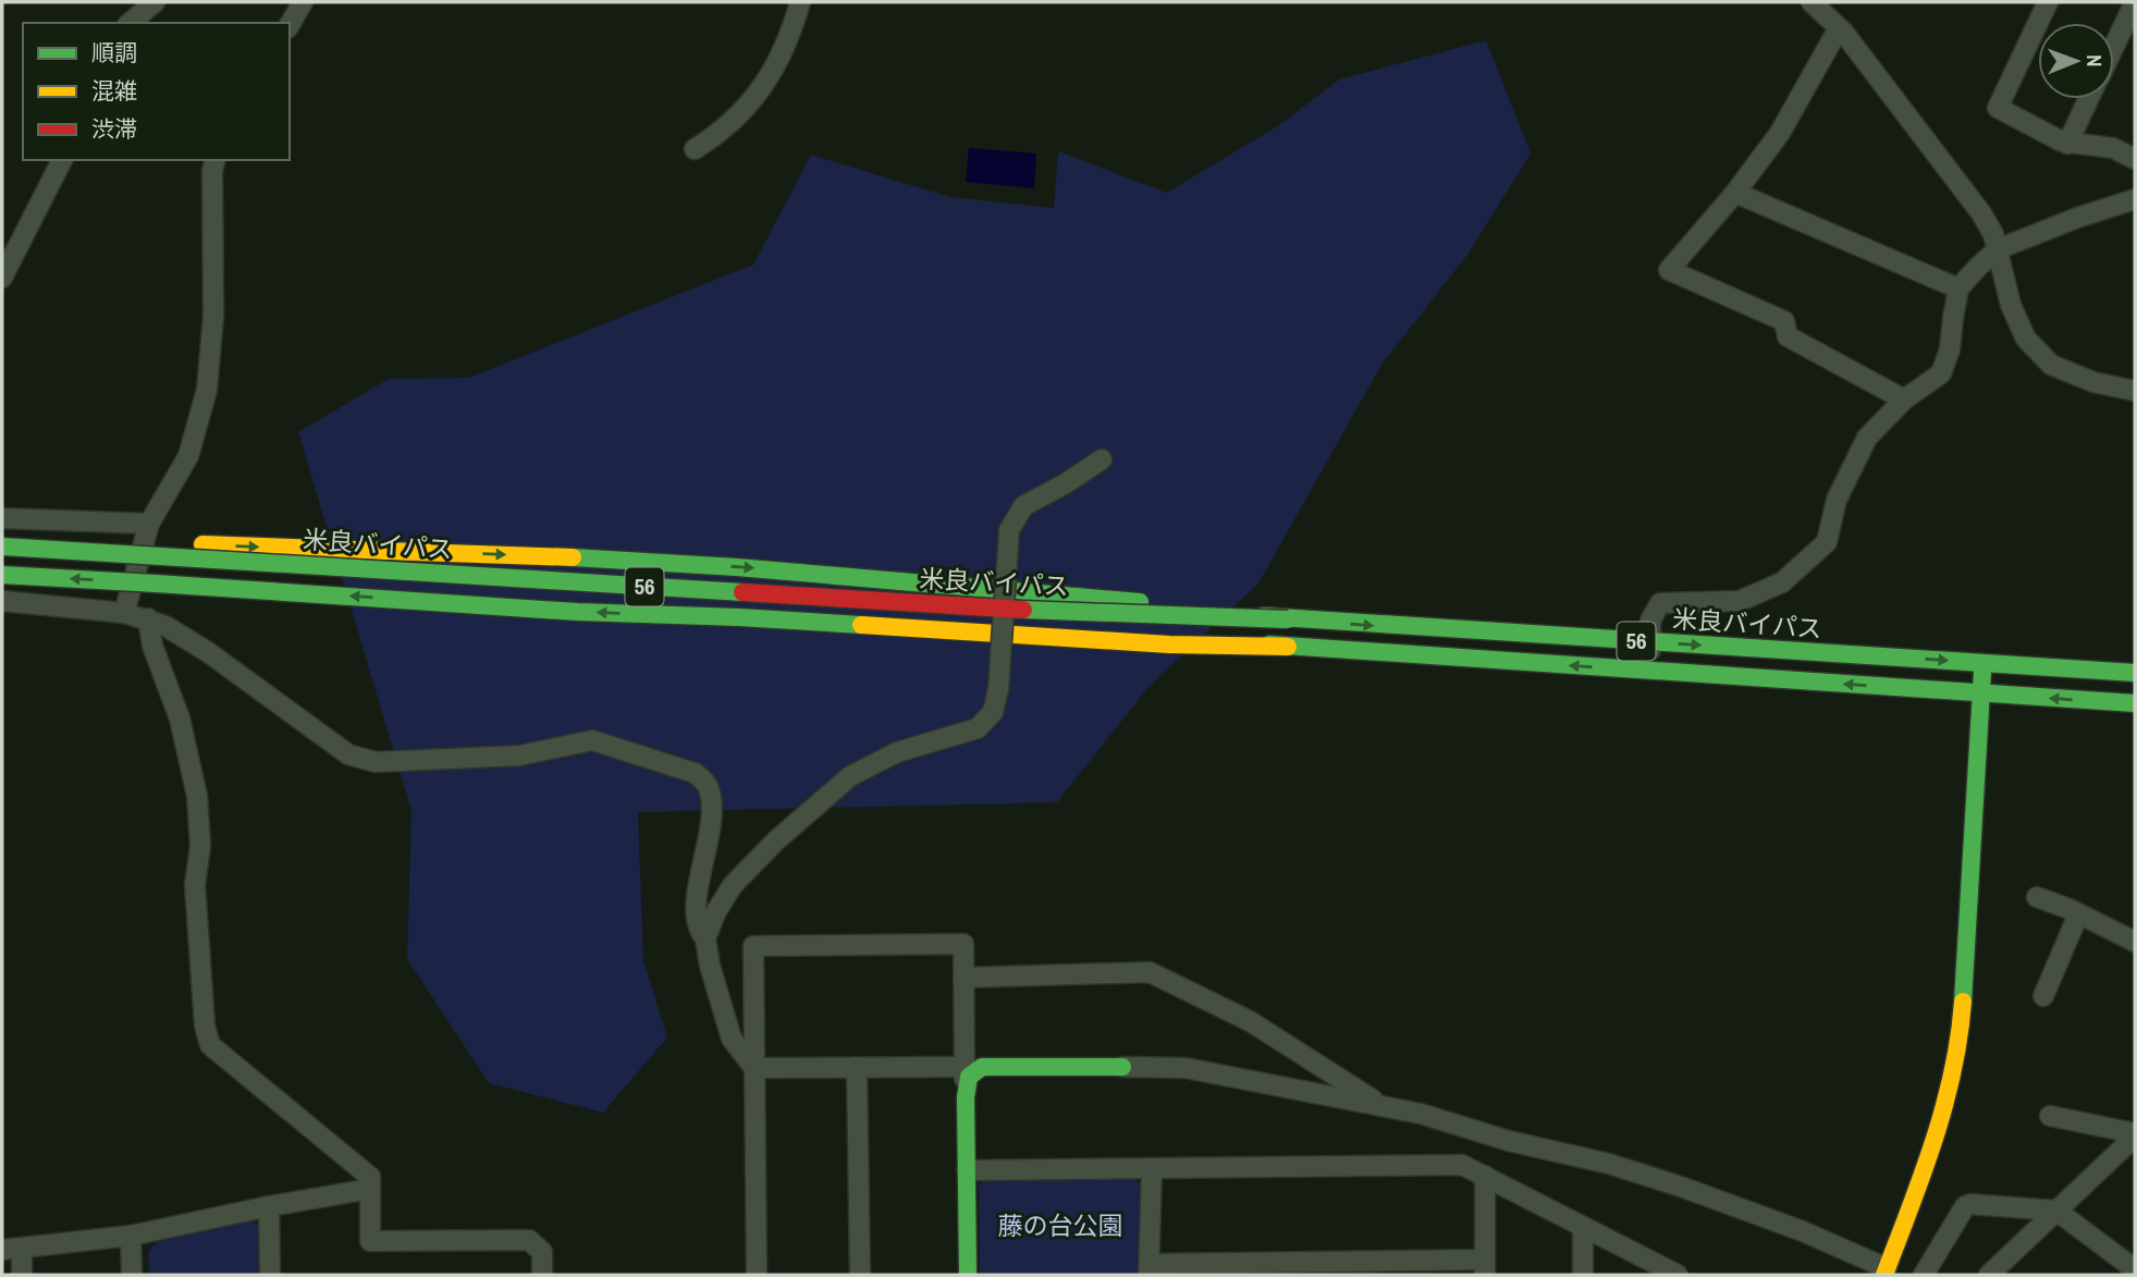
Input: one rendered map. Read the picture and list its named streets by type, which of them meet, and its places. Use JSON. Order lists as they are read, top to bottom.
{
  "streets": {
    "main road": ["米良バイパス", "56"]
  },
  "crossings": [
    ["米良バイパス", "56"]
  ],
  "parks": ["藤の台公園"],
  "legend": ["順調", "混雑", "渋滞"],
  "north": "right"
}
